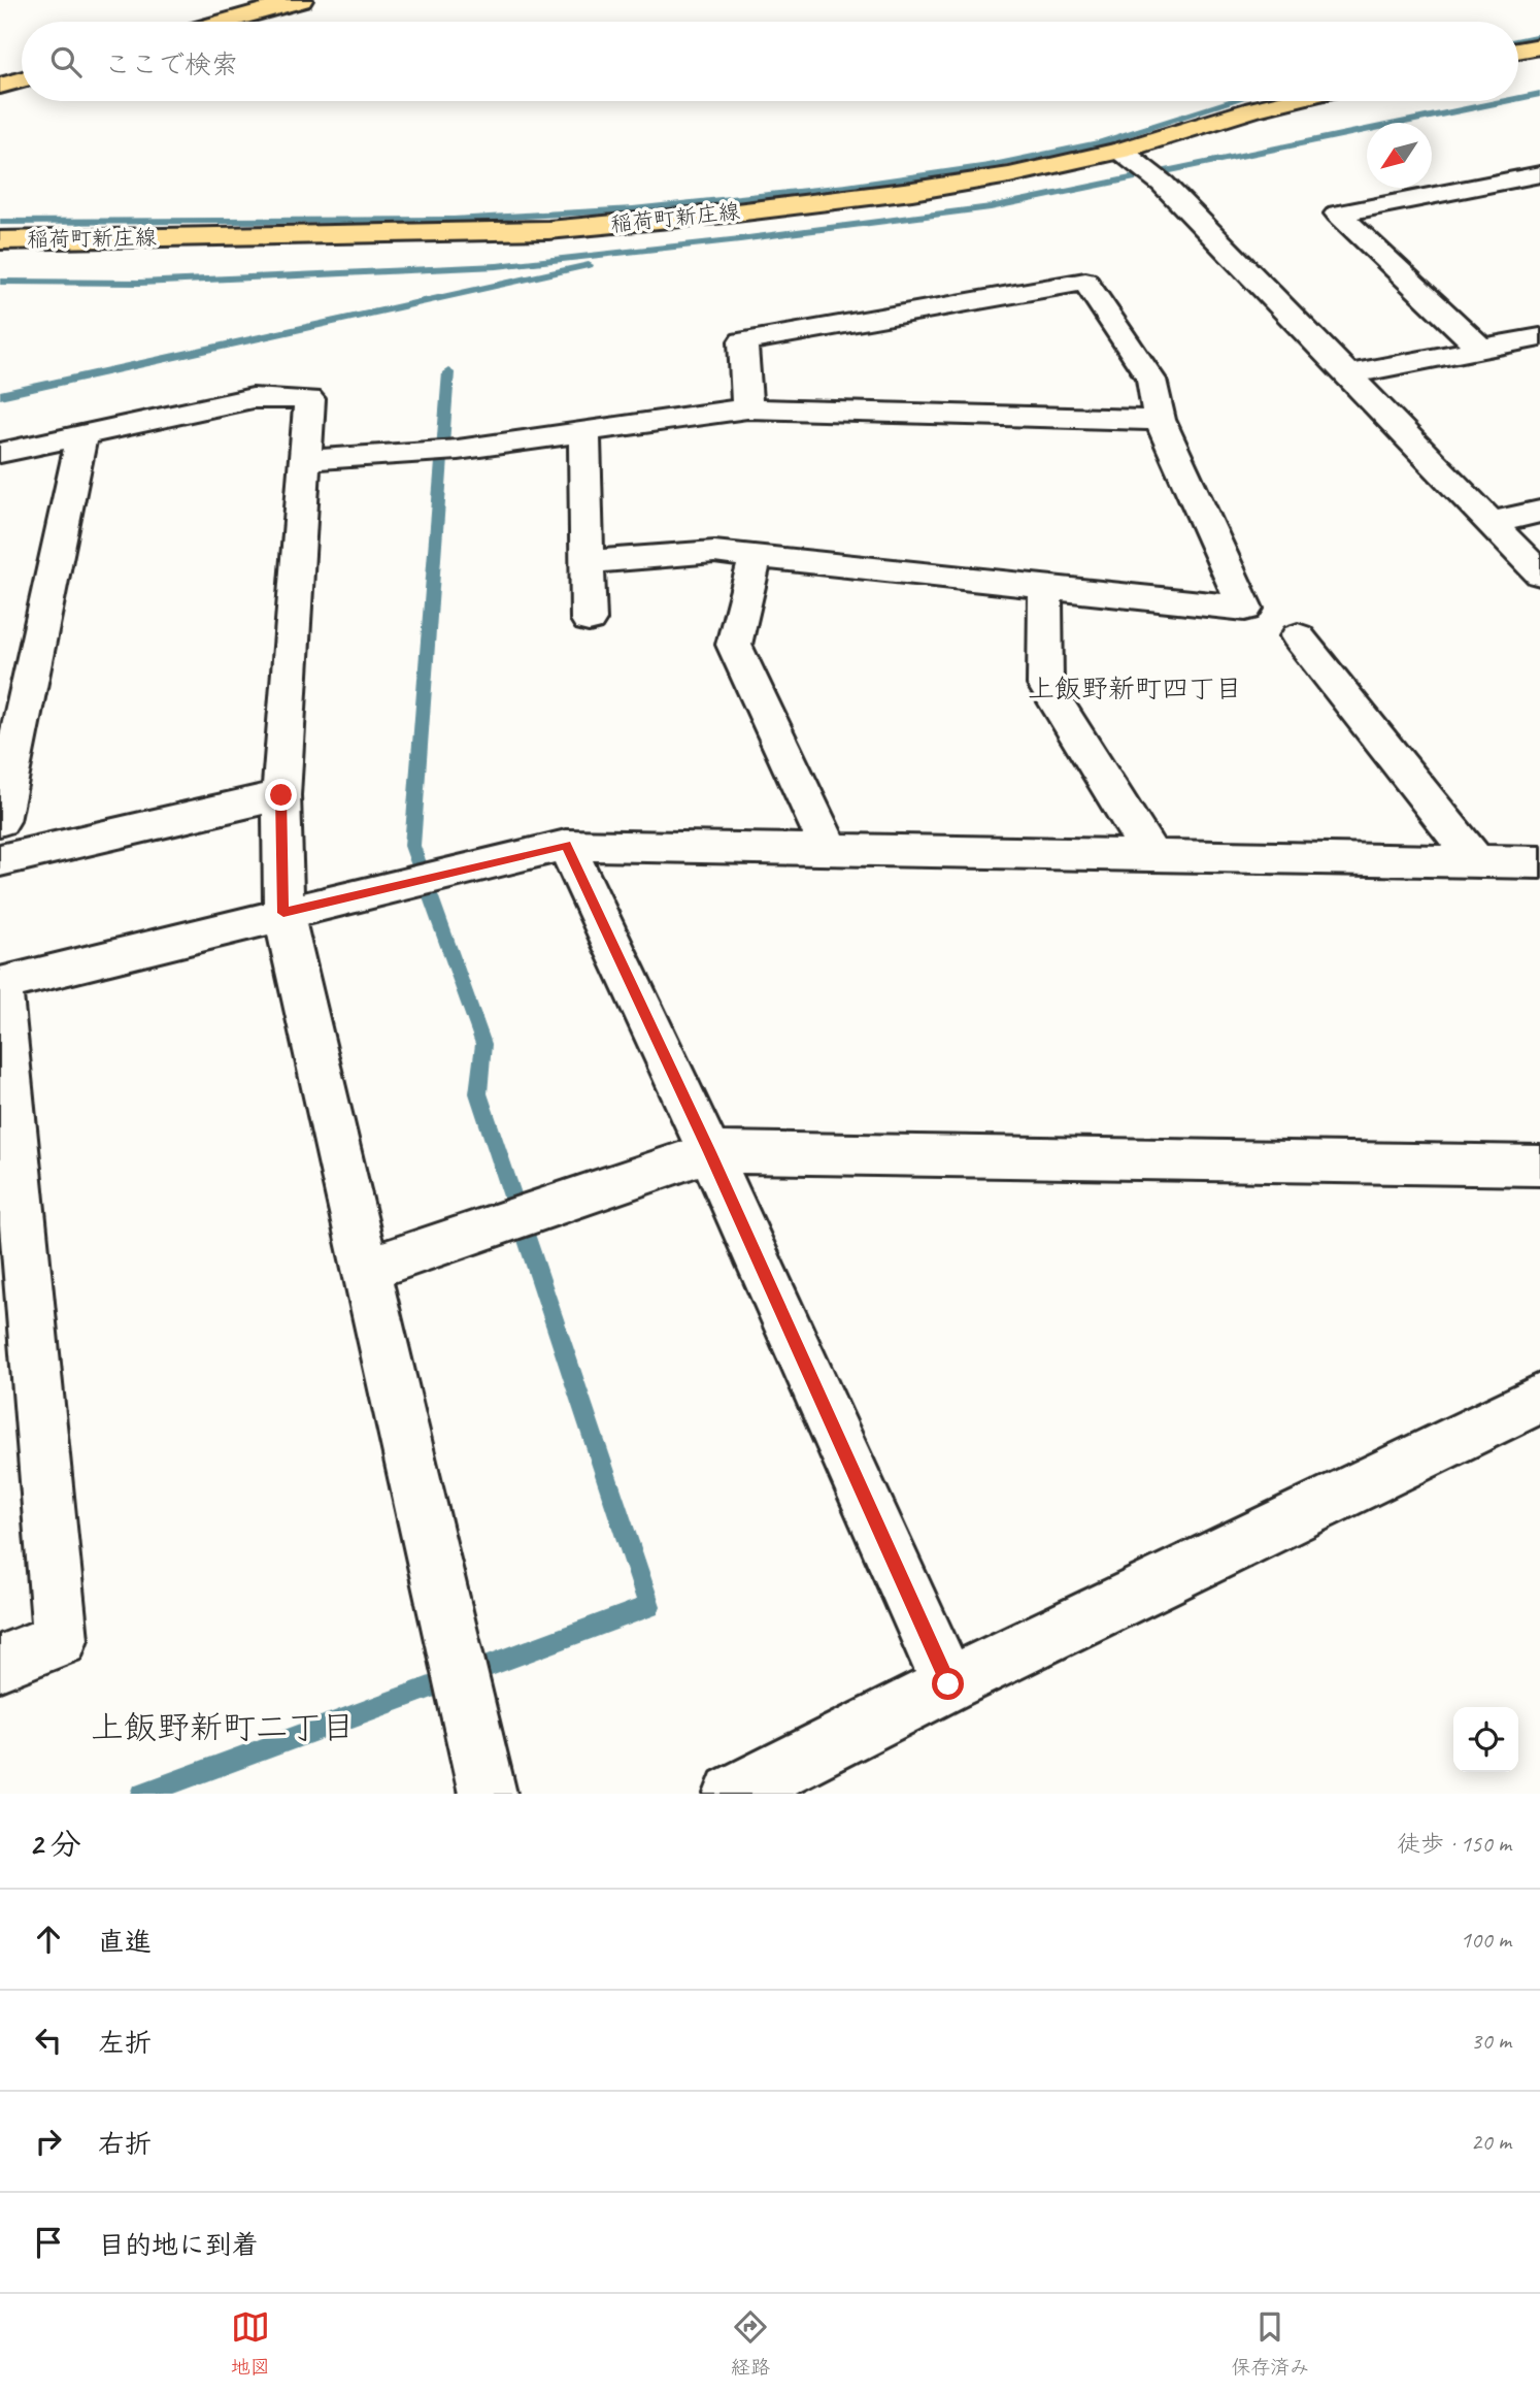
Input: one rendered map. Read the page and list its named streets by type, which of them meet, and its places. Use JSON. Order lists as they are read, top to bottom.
{
  "streets": {
    "main road": ["稲荷町新庄線"]
  },
  "districts": ["上飯野新町四丁目", "上飯野新町二丁目"],
  "north": "bottom left",
  "page": {
    "search": "ここで検索",
    "heading": ["2 分", "徒歩 · 150 m"],
    "list": [
      ["直進", "100 m"],
      ["左折", "30 m"],
      ["右折", "20 m"],
      "目的地に到着"
    ],
    "nav": ["地図", "経路", "保存済み"]
  }
}
